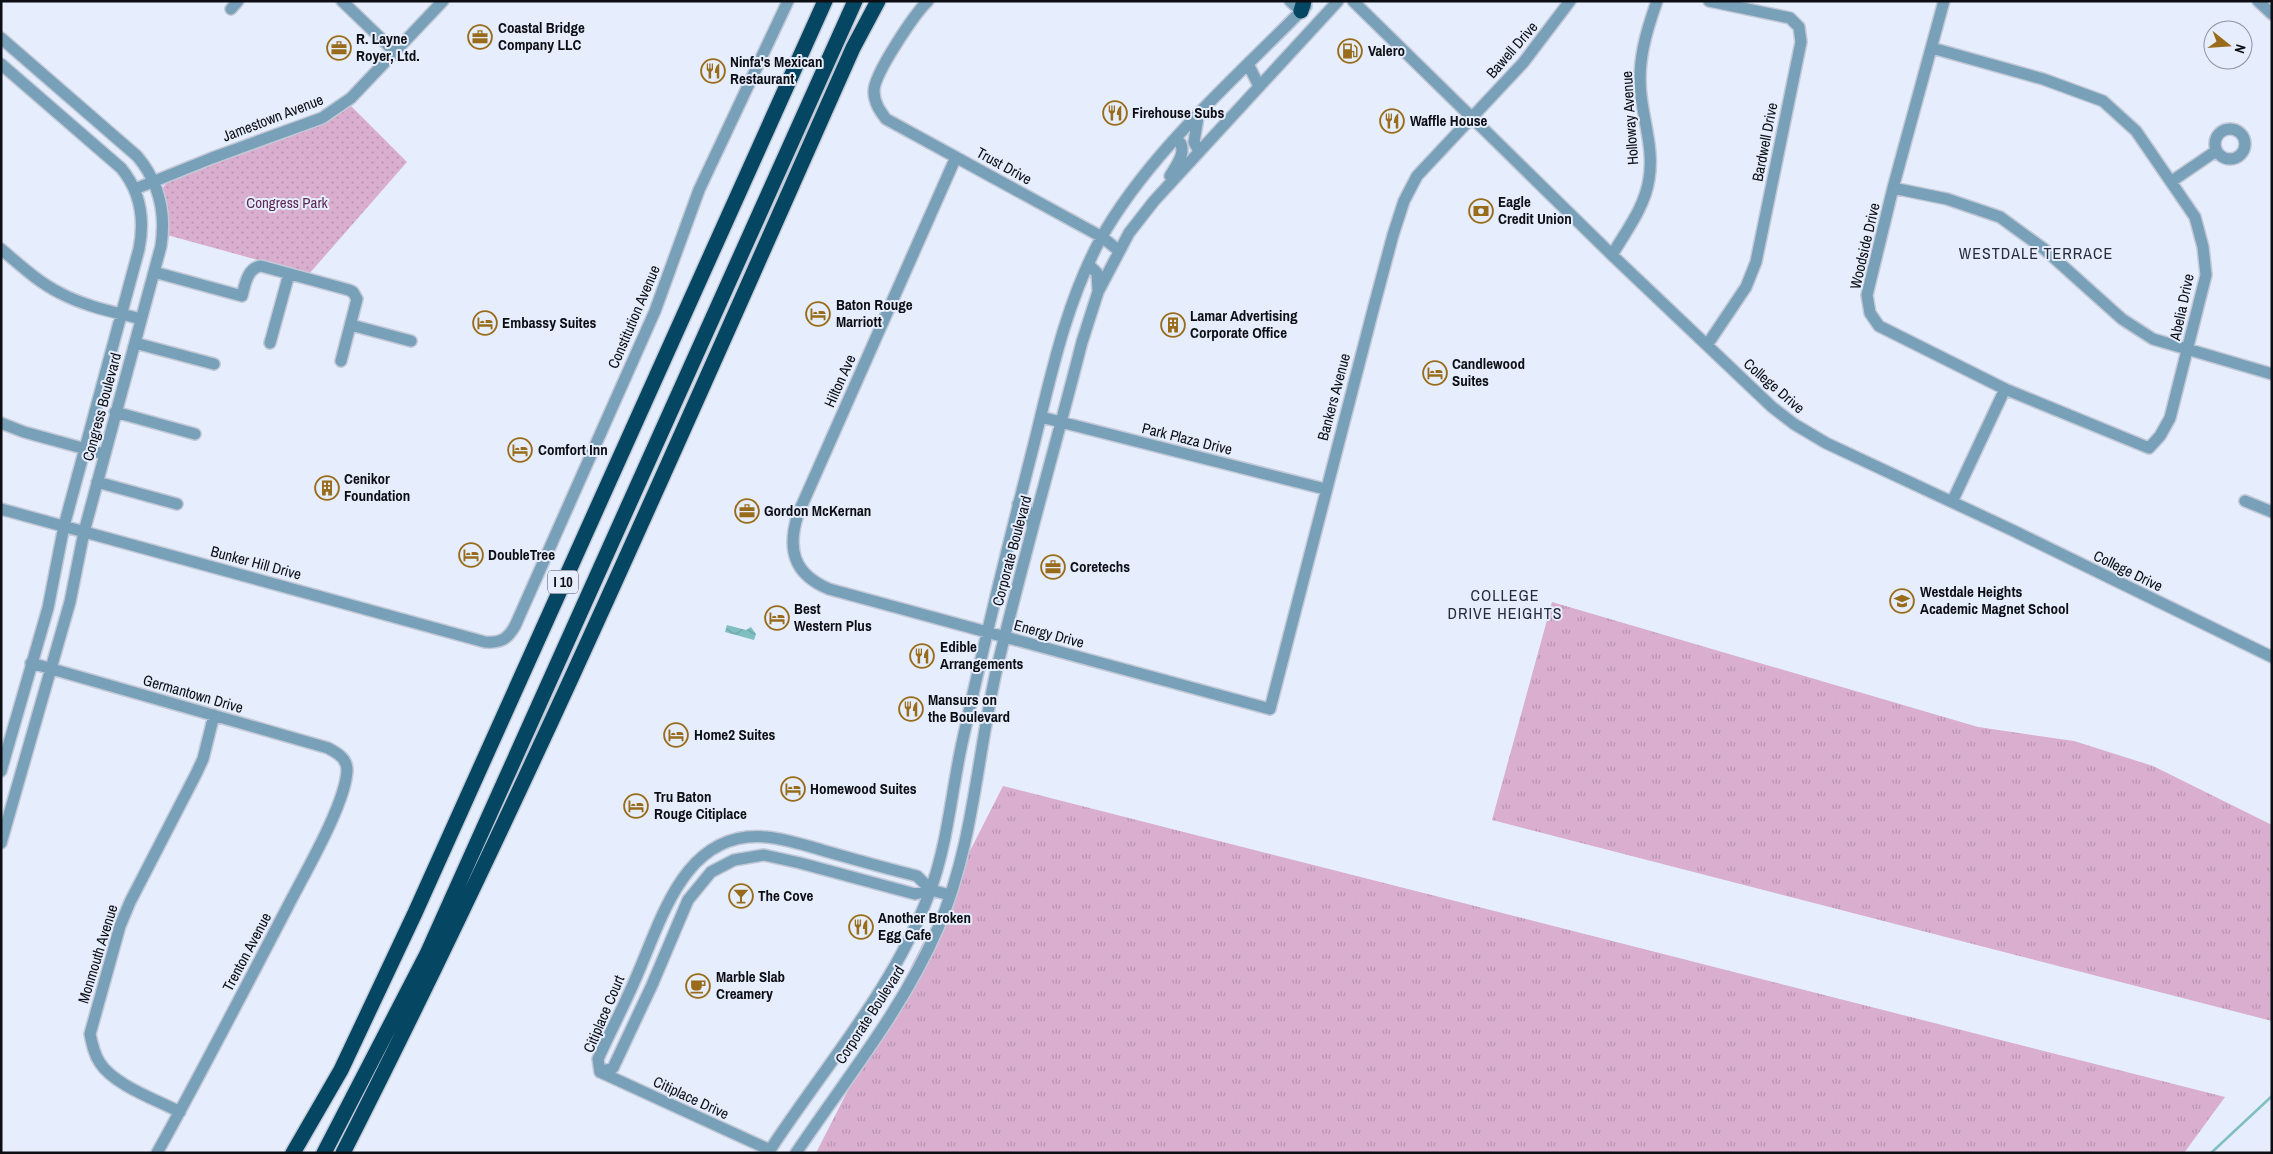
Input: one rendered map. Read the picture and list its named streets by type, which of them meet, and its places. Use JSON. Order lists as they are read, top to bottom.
{
  "streets": {
    "highway": ["I 10"],
    "street": [
      "Bawell Drive",
      "Jamestown Avenue",
      "Holloway Avenue",
      "Bardwell Drive",
      "Trust Drive",
      "Woodside Drive",
      "Abelia Drive",
      "Constitution Avenue",
      "Hilton Ave",
      "College Drive",
      "Bankers Avenue",
      "Congress Boulevard",
      "Park Plaza Drive",
      "Corporate Boulevard",
      "Bunker Hill Drive",
      "Energy Drive",
      "Germantown Drive",
      "Trenton Avenue",
      "Monmouth Avenue",
      "Citiplace Court",
      "Citiplace Drive"
    ]
  },
  "crossings": [
    ["Bawell Drive", "College Drive"],
    ["Bawell Drive", "Bankers Avenue"],
    ["Jamestown Avenue", "Congress Boulevard"],
    ["Holloway Avenue", "College Drive"],
    ["Bardwell Drive", "College Drive"],
    ["Trust Drive", "Hilton Ave"],
    ["Trust Drive", "Corporate Boulevard"],
    ["Woodside Drive", "Abelia Drive"],
    ["Constitution Avenue", "Bunker Hill Drive"],
    ["Hilton Ave", "Energy Drive"],
    ["College Drive", "Bankers Avenue"],
    ["Bankers Avenue", "Park Plaza Drive"],
    ["Bankers Avenue", "Energy Drive"],
    ["Congress Boulevard", "Bunker Hill Drive"],
    ["Congress Boulevard", "Germantown Drive"],
    ["Park Plaza Drive", "Corporate Boulevard"],
    ["Corporate Boulevard", "Energy Drive"],
    ["Corporate Boulevard", "Citiplace Court"],
    ["Corporate Boulevard", "Citiplace Drive"],
    ["Germantown Drive", "Trenton Avenue"],
    ["Germantown Drive", "Monmouth Avenue"],
    ["Trenton Avenue", "Monmouth Avenue"],
    ["Citiplace Court", "Citiplace Drive"]
  ],
  "districts": ["WESTDALE TERRACE", "COLLEGE DRIVE HEIGHTS"],
  "parks": ["Congress Park"],
  "places": {
    "office": [
      "Coastal Bridge Company LLC",
      "R. Layne Royer, Ltd.",
      "Gordon McKernan",
      "Coretechs"
    ],
    "fuel station": ["Valero"],
    "restaurant": [
      "Ninfa's Mexican Restaurant",
      "Firehouse Subs",
      "Waffle House",
      "Edible Arrangements",
      "Mansurs on the Boulevard",
      "Another Broken Egg Cafe"
    ],
    "bank": ["Eagle Credit Union"],
    "hotel": [
      "Baton Rouge Marriott",
      "Embassy Suites",
      "Candlewood Suites",
      "Comfort Inn",
      "DoubleTree",
      "Best Western Plus",
      "Home2 Suites",
      "Homewood Suites",
      "Tru Baton Rouge Citiplace"
    ],
    "building": ["Lamar Advertising Corporate Office", "Cenikor Foundation"],
    "school or university": ["Westdale Heights Academic Magnet School"],
    "bar": ["The Cove"],
    "cafe": ["Marble Slab Creamery"]
  },
  "north": "right"
}
